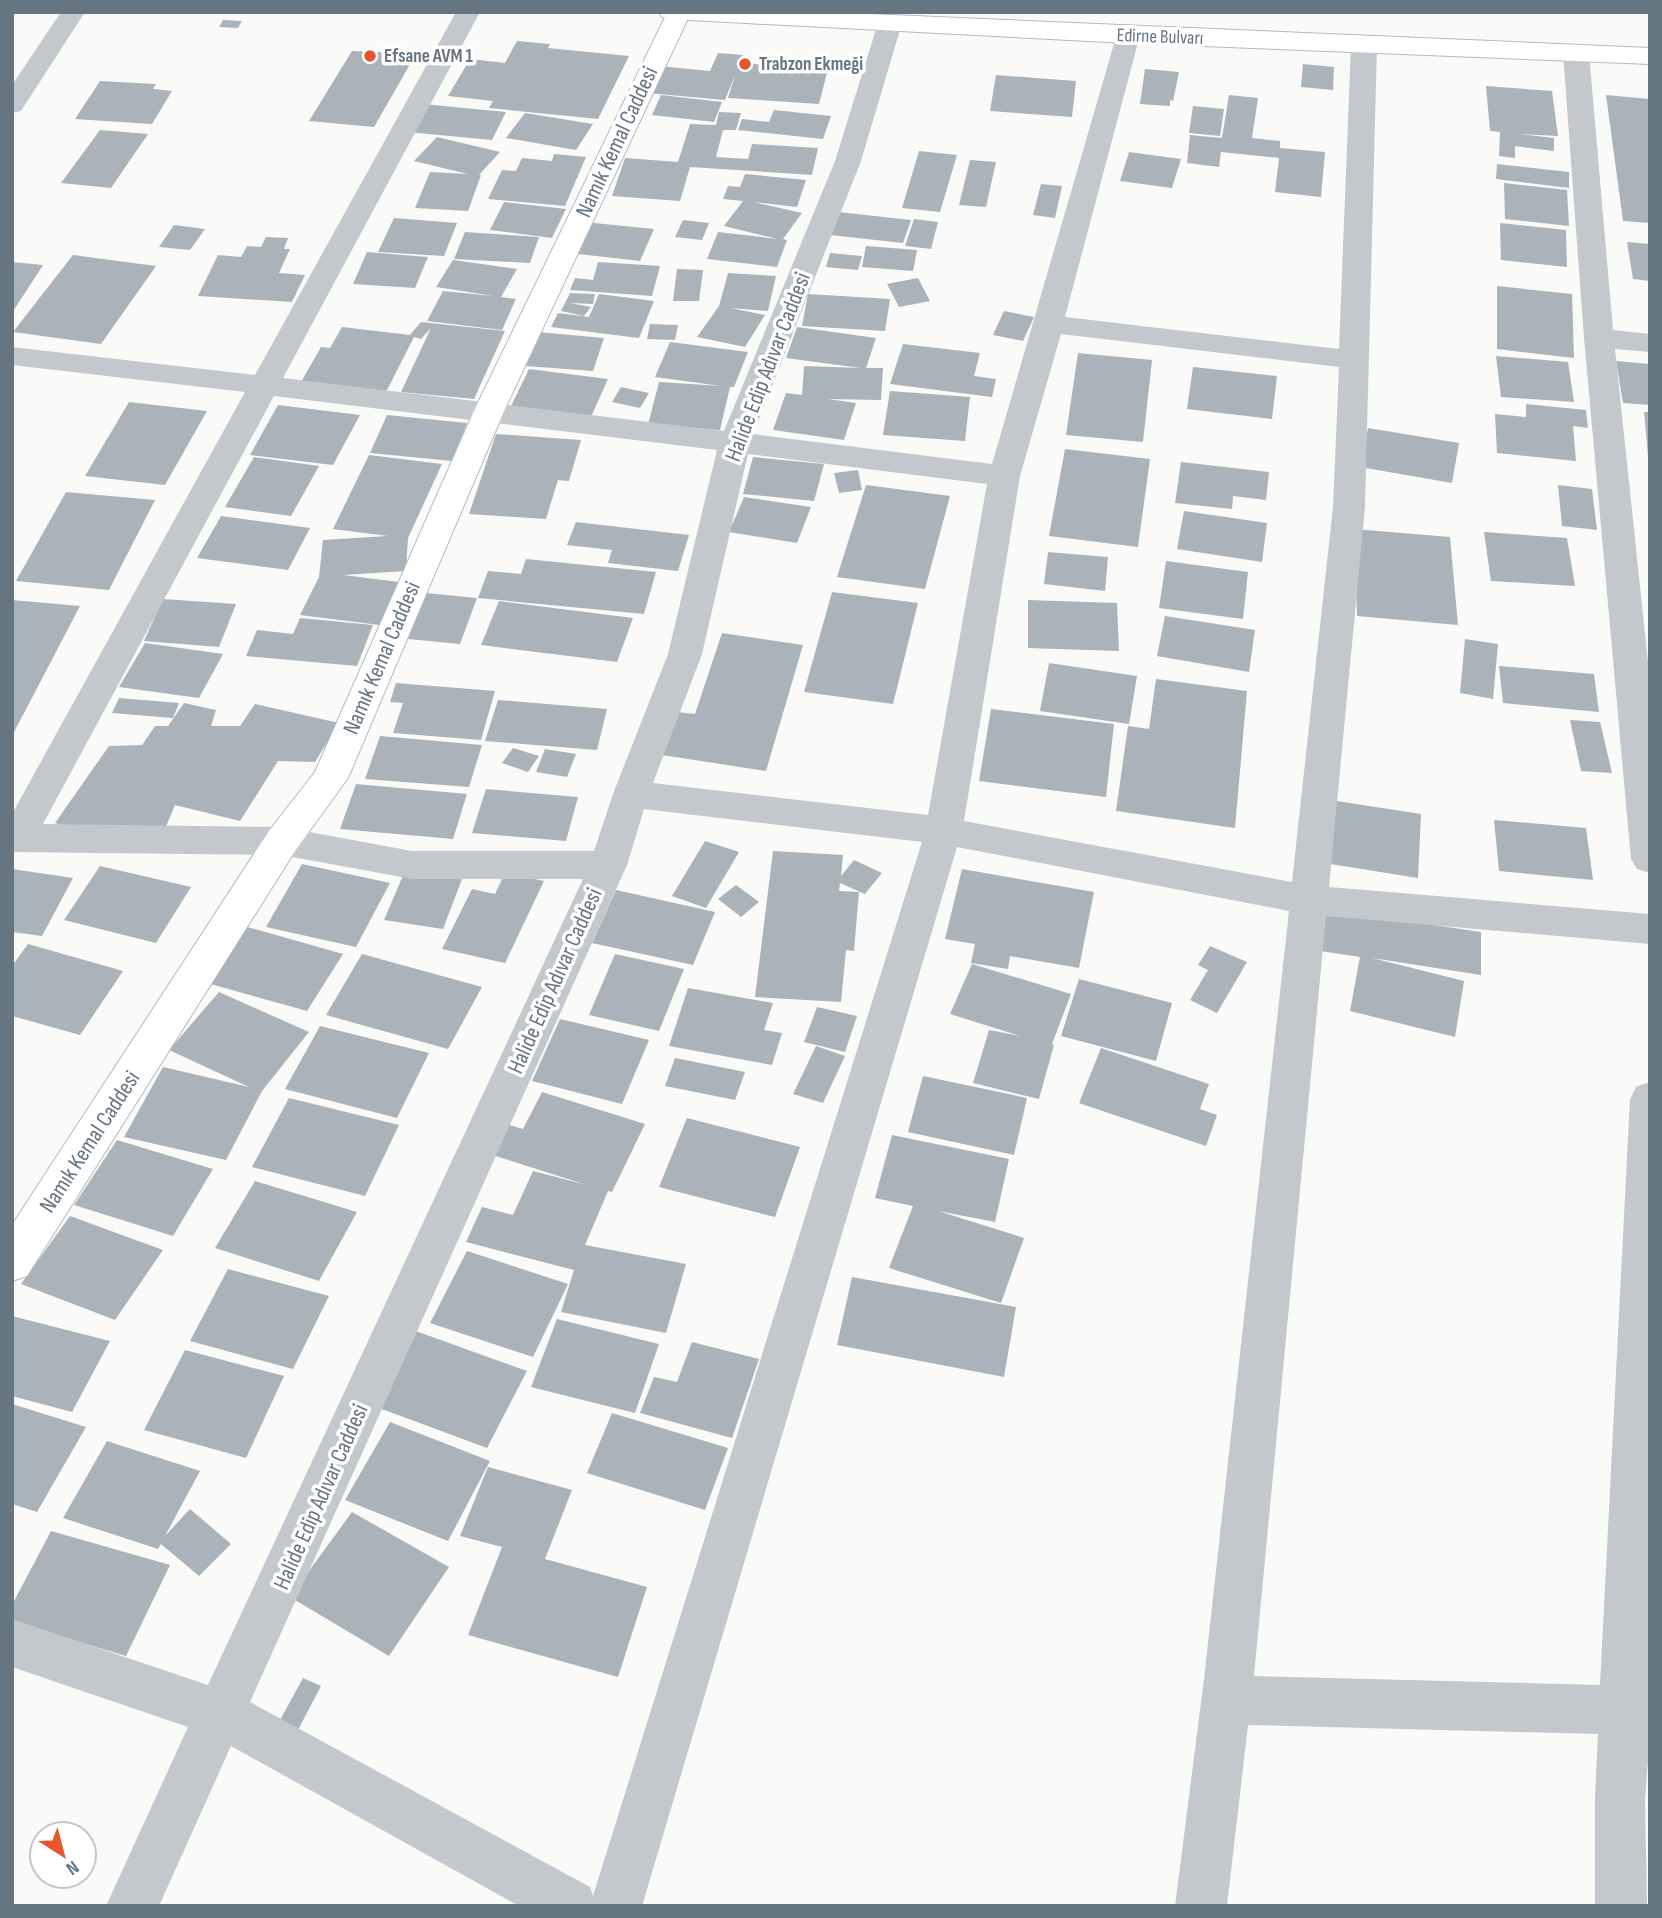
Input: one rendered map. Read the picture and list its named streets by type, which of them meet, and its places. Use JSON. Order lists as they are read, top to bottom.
{
  "streets": {
    "main road": ["Edirne Bulvarı", "Namık Kemal Caddesi"],
    "street": ["Halide Edip Adıvar Caddesi"]
  },
  "crossings": [
    ["Edirne Bulvarı", "Namık Kemal Caddesi"],
    ["Edirne Bulvarı", "Halide Edip Adıvar Caddesi"]
  ],
  "places": ["Efsane AVM 1", "Trabzon Ekmeği"],
  "north": "bottom right"
}
